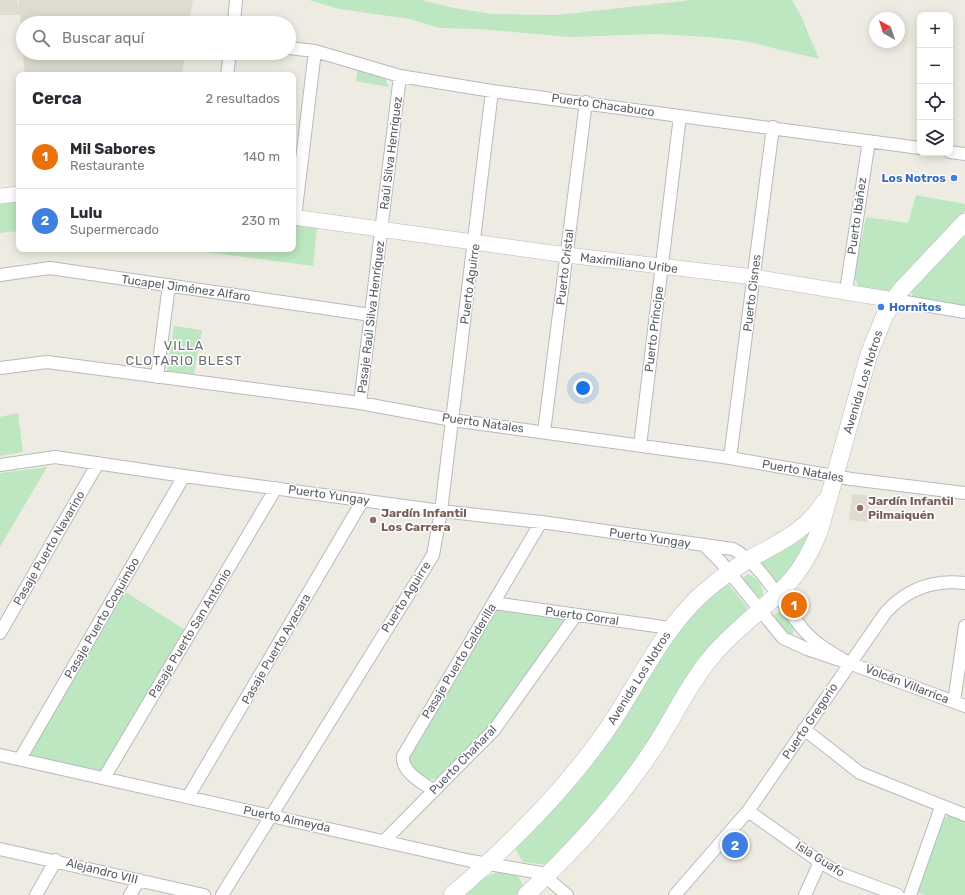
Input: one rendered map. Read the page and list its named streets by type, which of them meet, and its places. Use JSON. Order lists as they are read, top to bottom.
{
  "streets": {
    "main road": ["Avenida Los Notros"],
    "street": [
      "Puerto Chacabuco",
      "Raúl Silva Henríquez",
      "Puerto Ibáñez",
      "Maximiliano Uribe",
      "Puerto Cristal",
      "Puerto Aguirre",
      "Tucapel Jiménez Alfaro",
      "Puerto Cisnes",
      "Pasaje Raúl Silva Henríquez",
      "Puerto Príncipe",
      "Puerto Natales",
      "Puerto Yungay",
      "Pasaje Puerto Navarino",
      "Puerto Corral",
      "Pasaje Puerto Coquimbo",
      "Pasaje Puerto San Antonio",
      "Pasaje Puerto Ayacara",
      "Pasaje Puerto Calderilla",
      "Volcán Villarrica",
      "Puerto Gregorio",
      "Puerto Chañaral",
      "Puerto Almeyda",
      "Isla Guafo",
      "Alejandro VIII"
    ]
  },
  "crossings": [
    ["Puerto Chacabuco", "Raúl Silva Henríquez"],
    ["Puerto Chacabuco", "Puerto Ibáñez"],
    ["Puerto Chacabuco", "Puerto Cristal"],
    ["Puerto Chacabuco", "Puerto Aguirre"],
    ["Puerto Chacabuco", "Puerto Cisnes"],
    ["Puerto Chacabuco", "Puerto Príncipe"],
    ["Raúl Silva Henríquez", "Maximiliano Uribe"],
    ["Raúl Silva Henríquez", "Pasaje Raúl Silva Henríquez"],
    ["Puerto Ibáñez", "Maximiliano Uribe"],
    ["Maximiliano Uribe", "Puerto Cristal"],
    ["Maximiliano Uribe", "Puerto Aguirre"],
    ["Maximiliano Uribe", "Puerto Cisnes"],
    ["Maximiliano Uribe", "Pasaje Raúl Silva Henríquez"],
    ["Maximiliano Uribe", "Puerto Príncipe"],
    ["Maximiliano Uribe", "Avenida Los Notros"],
    ["Puerto Cristal", "Puerto Natales"],
    ["Puerto Aguirre", "Puerto Natales"],
    ["Puerto Aguirre", "Puerto Yungay"],
    ["Puerto Aguirre", "Puerto Almeyda"],
    ["Tucapel Jiménez Alfaro", "Pasaje Raúl Silva Henríquez"],
    ["Puerto Cisnes", "Puerto Natales"],
    ["Pasaje Raúl Silva Henríquez", "Puerto Natales"],
    ["Puerto Príncipe", "Puerto Natales"],
    ["Avenida Los Notros", "Puerto Natales"],
    ["Avenida Los Notros", "Puerto Yungay"],
    ["Avenida Los Notros", "Puerto Corral"],
    ["Avenida Los Notros", "Volcán Villarrica"],
    ["Avenida Los Notros", "Puerto Almeyda"],
    ["Puerto Yungay", "Pasaje Puerto Navarino"],
    ["Puerto Yungay", "Pasaje Puerto Coquimbo"],
    ["Puerto Yungay", "Pasaje Puerto San Antonio"],
    ["Puerto Yungay", "Pasaje Puerto Ayacara"],
    ["Puerto Yungay", "Pasaje Puerto Calderilla"],
    ["Puerto Yungay", "Volcán Villarrica"],
    ["Puerto Corral", "Pasaje Puerto Calderilla"],
    ["Puerto Corral", "Puerto Chañaral"],
    ["Pasaje Puerto Coquimbo", "Puerto Almeyda"],
    ["Pasaje Puerto San Antonio", "Puerto Almeyda"],
    ["Pasaje Puerto Ayacara", "Puerto Almeyda"],
    ["Pasaje Puerto Calderilla", "Puerto Chañaral"],
    ["Volcán Villarrica", "Puerto Gregorio"],
    ["Puerto Gregorio", "Isla Guafo"],
    ["Puerto Chañaral", "Puerto Almeyda"]
  ],
  "districts": ["VILLA CLOTARIO BLEST"],
  "places": [
    "Los Notros",
    "Hornitos",
    "Jardín Infantil Pilmaiquén",
    "Jardín Infantil Los Carrera"
  ],
  "north": "top left",
  "page": {
    "map_buttons": ["+", "−"],
    "search": "Buscar aquí",
    "heading": ["Cerca", "2 resultados"],
    "list": [
      {
        "mark": "1",
        "name": "Mil Sabores",
        "note": "Restaurante",
        "value": "140 m"
      },
      {
        "mark": "2",
        "name": "Lulu",
        "note": "Supermercado",
        "value": "230 m"
      }
    ],
    "pins": ["1", "2"]
  }
}
